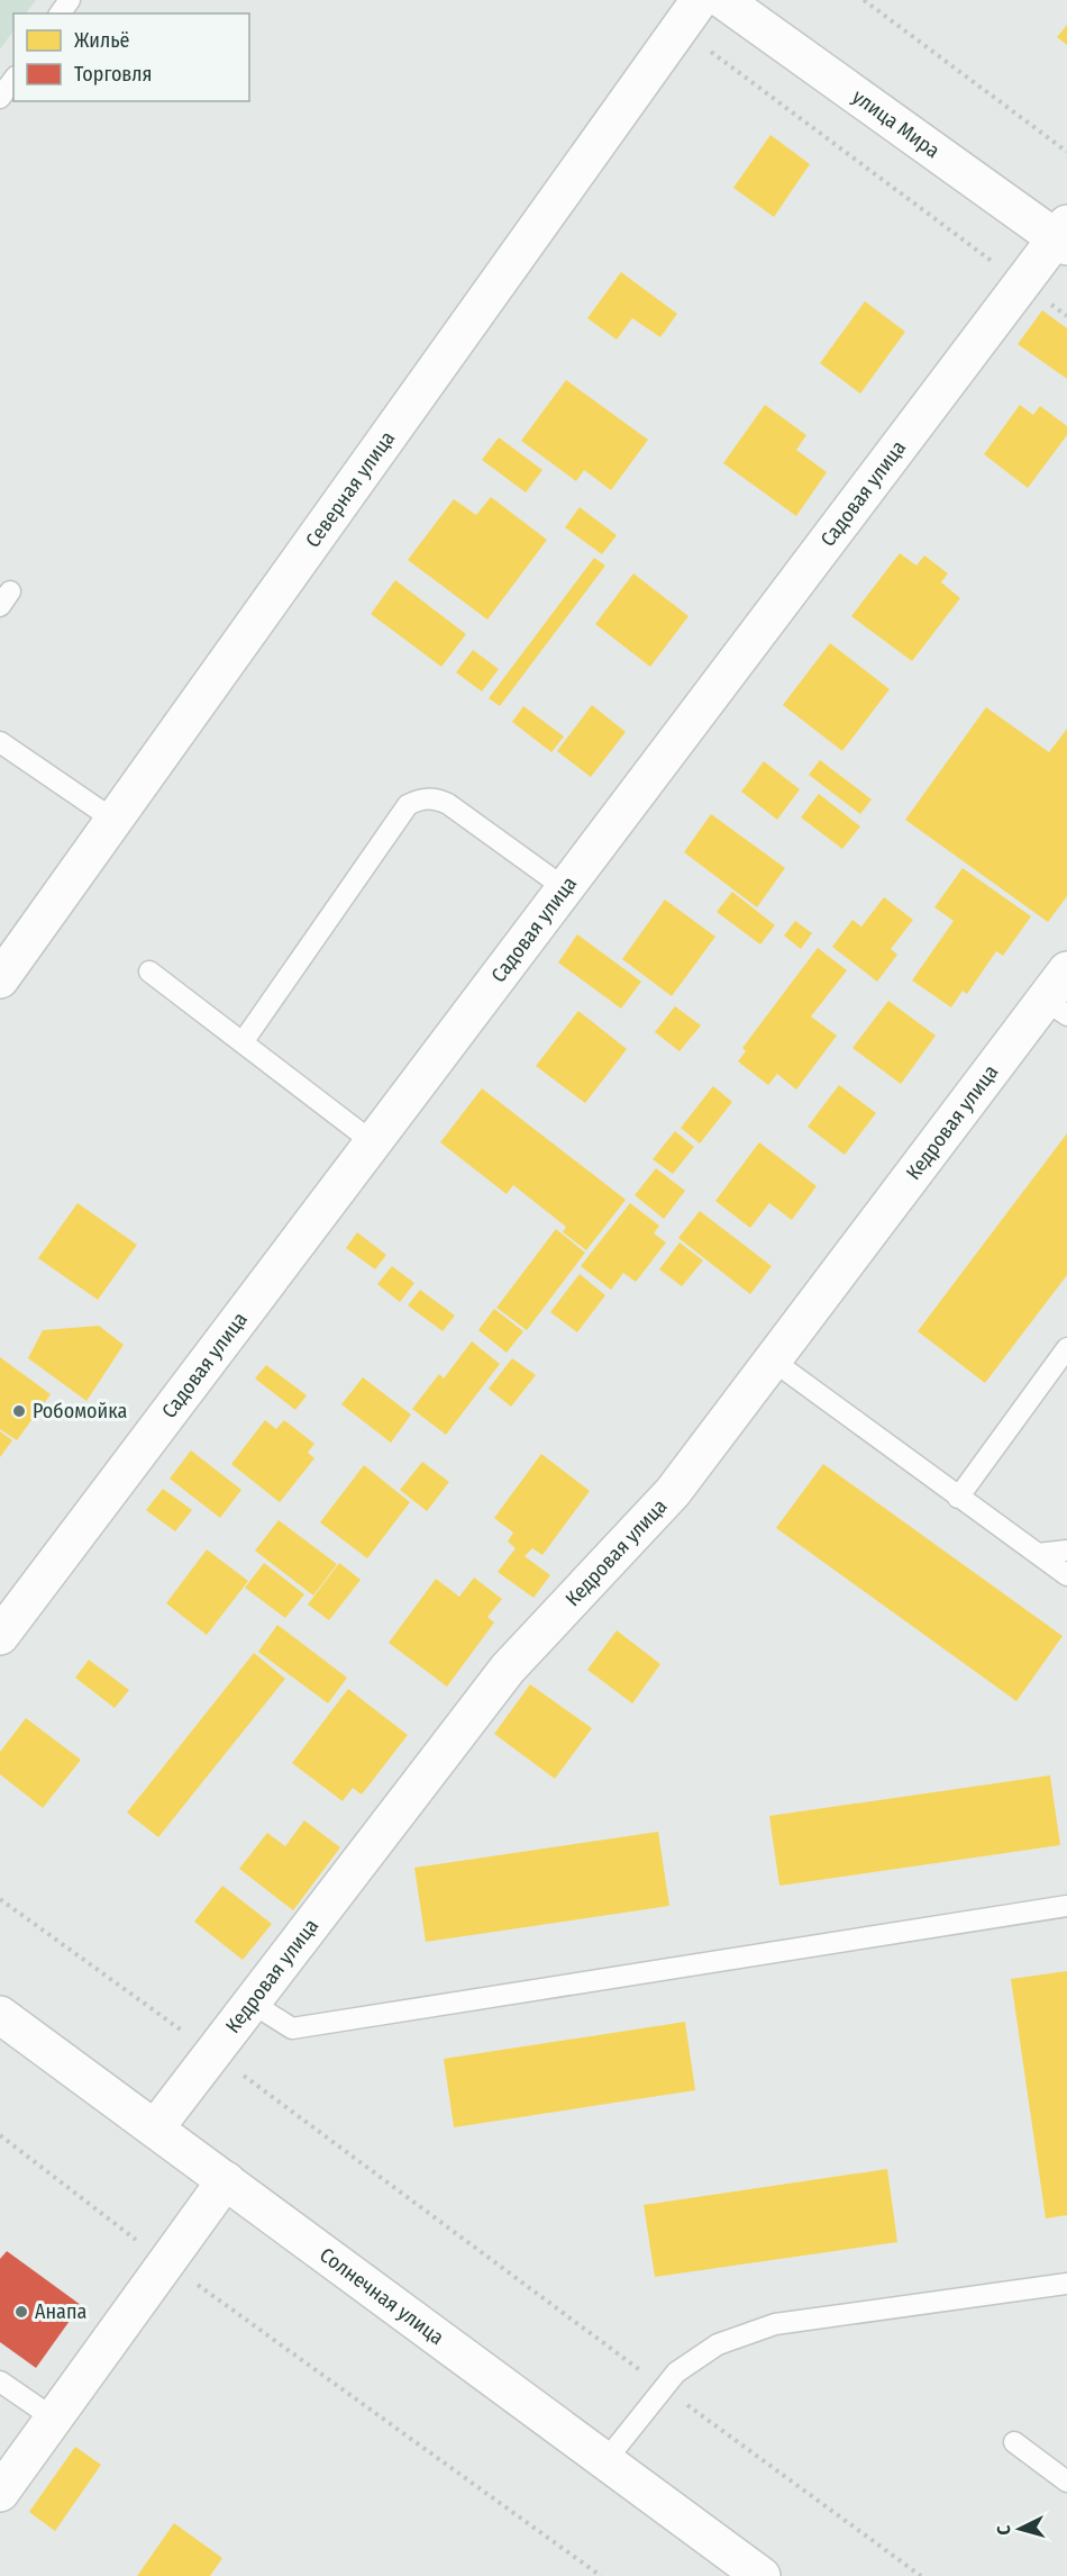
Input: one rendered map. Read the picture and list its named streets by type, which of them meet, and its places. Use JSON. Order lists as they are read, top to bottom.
{
  "streets": {
    "street": [
      "улица Мира",
      "Северная улица",
      "Садовая улица",
      "Кедровая улица",
      "Солнечная улица"
    ]
  },
  "crossings": [
    ["улица Мира", "Садовая улица"],
    ["Кедровая улица", "Солнечная улица"]
  ],
  "places": ["Робомойка", "Анапа"],
  "legend": ["Жильё", "Торговля"],
  "north": "left"
}
